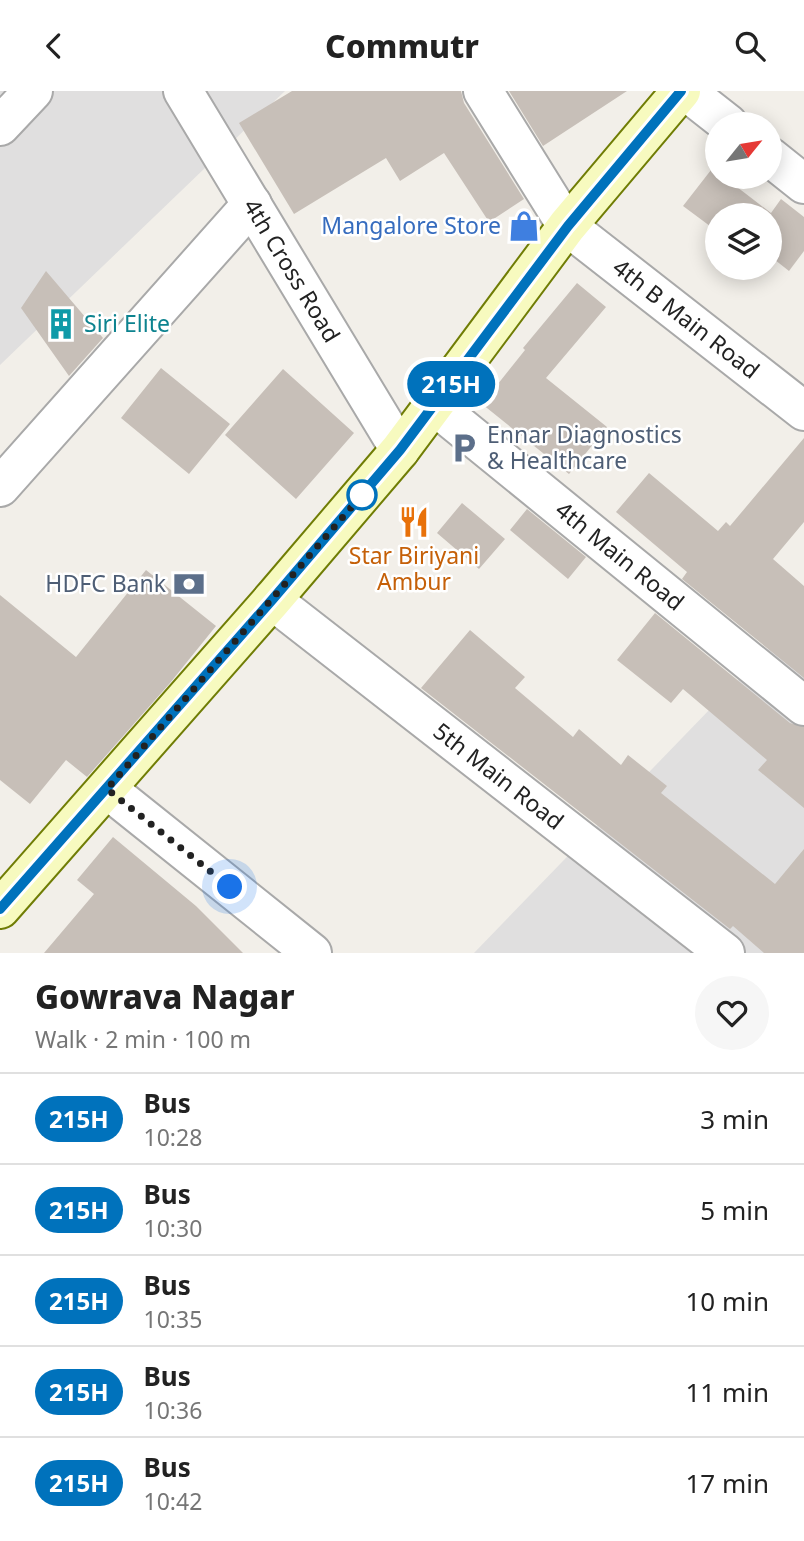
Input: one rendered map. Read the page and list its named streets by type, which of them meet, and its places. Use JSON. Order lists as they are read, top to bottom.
{
  "streets": {
    "street": [
      "4th Cross Road",
      "4th B Main Road",
      "4th Main Road",
      "5th Main Road"
    ]
  },
  "places": {
    "shop": ["Mangalore Store"],
    "building": ["Siri Elite"],
    "parking": ["Ennar Diagnostics & Healthcare"],
    "restaurant": ["Star Biriyani Ambur"],
    "bank": ["HDFC Bank"]
  },
  "lines": ["bus line 215H"],
  "north": "top right",
  "page": {
    "header": "Commutr",
    "on_map": "215H",
    "heading": ["Gowrava Nagar", "Walk · 2 min · 100 m"],
    "list": [
      {
        "mark": "215H",
        "name": "Bus",
        "note": "10:28",
        "value": "3 min"
      },
      {
        "mark": "215H",
        "name": "Bus",
        "note": "10:30",
        "value": "5 min"
      },
      {
        "mark": "215H",
        "name": "Bus",
        "note": "10:35",
        "value": "10 min"
      },
      {
        "mark": "215H",
        "name": "Bus",
        "note": "10:36",
        "value": "11 min"
      },
      {
        "mark": "215H",
        "name": "Bus",
        "note": "10:42",
        "value": "17 min"
      }
    ]
  }
}
